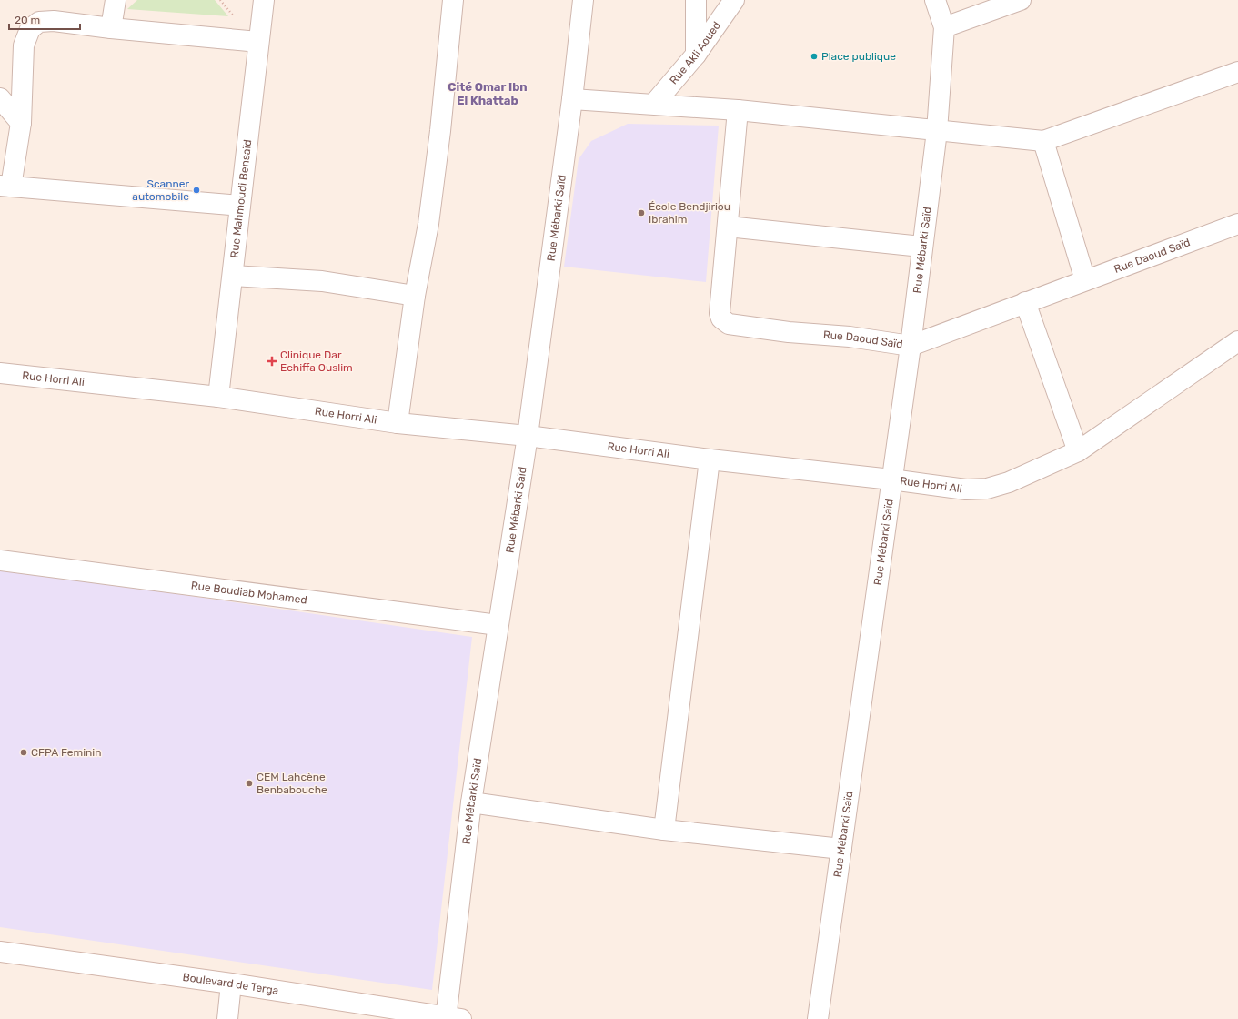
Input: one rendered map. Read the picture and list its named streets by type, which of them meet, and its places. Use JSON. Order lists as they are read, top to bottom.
{
  "streets": {
    "street": [
      "Rue Akli Aoued",
      "Rue Mahmoudi Bensaïd",
      "Rue Mébarki Saïd",
      "Rue Daoud Saïd",
      "Rue Horri Ali",
      "Rue Boudiab Mohamed",
      "Boulevard de Terga"
    ]
  },
  "crossings": [
    ["Rue Mahmoudi Bensaïd", "Rue Horri Ali"],
    ["Rue Mébarki Saïd", "Rue Daoud Saïd"],
    ["Rue Mébarki Saïd", "Rue Horri Ali"],
    ["Rue Mébarki Saïd", "Rue Boudiab Mohamed"],
    ["Rue Mébarki Saïd", "Boulevard de Terga"]
  ],
  "districts": ["Cité Omar Ibn El Khattab"],
  "places": {
    "other": [
      "Place publique",
      "Scanner automobile",
      "École Bendjiriou Ibrahim",
      "CFPA Feminin",
      "CEM Lahcène Benbabouche"
    ],
    "health": ["Clinique Dar Echiffa Ouslim"]
  },
  "scale_bar": "20 m"
}
